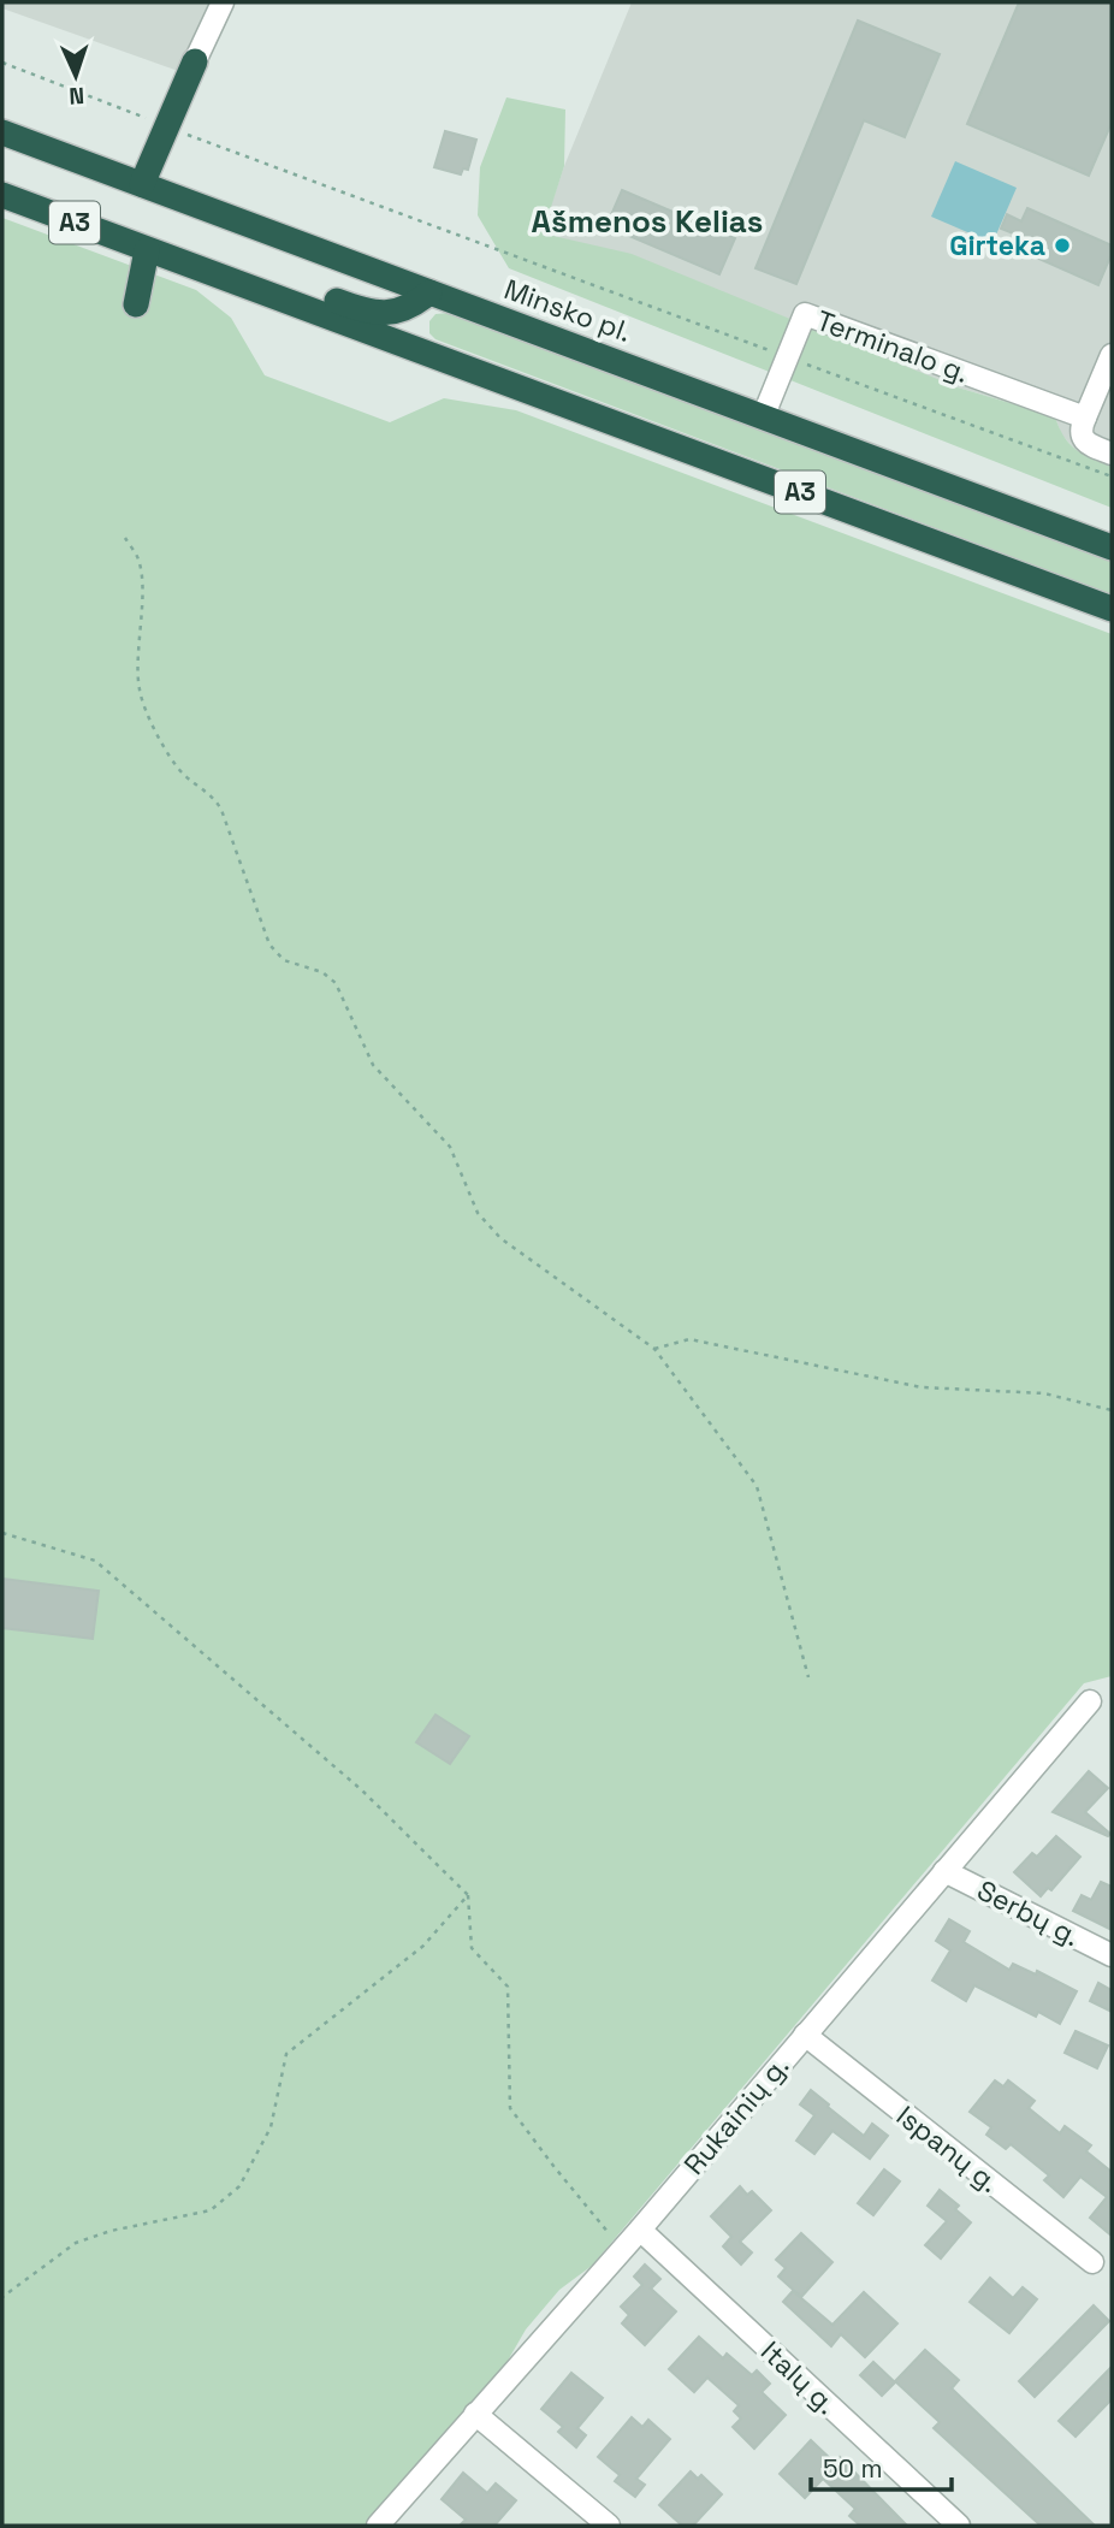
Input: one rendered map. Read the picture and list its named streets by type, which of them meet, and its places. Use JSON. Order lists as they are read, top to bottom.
{
  "streets": {
    "highway": ["A3", "Minsko pl."],
    "street": [
      "Terminalo g.",
      "Serbų g.",
      "Rukainių g.",
      "Ispanų g.",
      "Italų g."
    ]
  },
  "crossings": [
    ["Minsko pl.", "Terminalo g."],
    ["Serbų g.", "Rukainių g."],
    ["Rukainių g.", "Ispanų g."],
    ["Rukainių g.", "Italų g."]
  ],
  "districts": ["Ašmenos Kelias"],
  "places": ["Girteka"],
  "scale_bar": "50 m",
  "north": "bottom"
}
